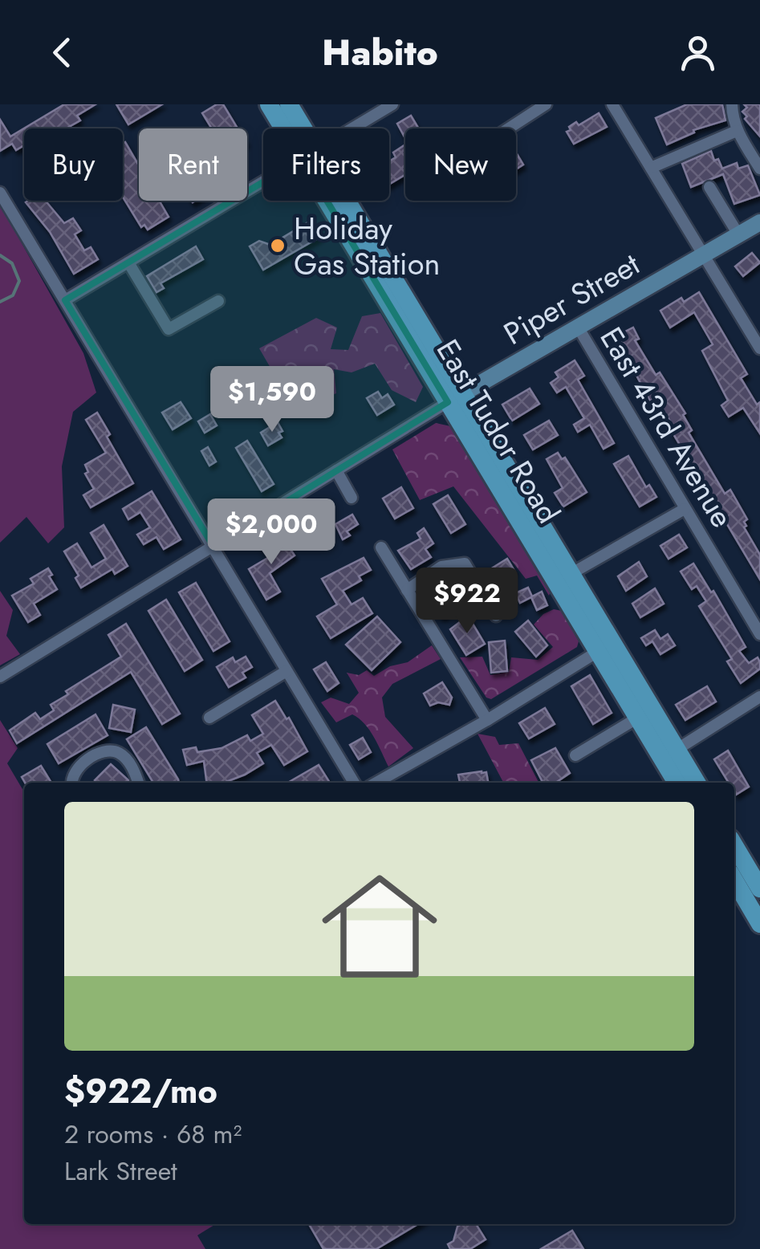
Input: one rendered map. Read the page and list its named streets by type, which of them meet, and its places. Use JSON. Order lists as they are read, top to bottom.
{
  "streets": {
    "main road": ["East Tudor Road"],
    "street": ["Piper Street", "East 43rd Avenue"]
  },
  "crossings": [
    ["Piper Street", "East 43rd Avenue"],
    ["Piper Street", "East Tudor Road"]
  ],
  "places": ["Holiday Gas Station"],
  "page": {
    "header": "Habito",
    "chip": [
      "Buy",
      "Rent",
      "Filters",
      "New"
    ],
    "price": ["$1,590", "$2,000", "$922"],
    "list": [
      {
        "name": "$922/mo",
        "note": "2 rooms · 68 m² · Lark Street"
      }
    ]
  }
}
